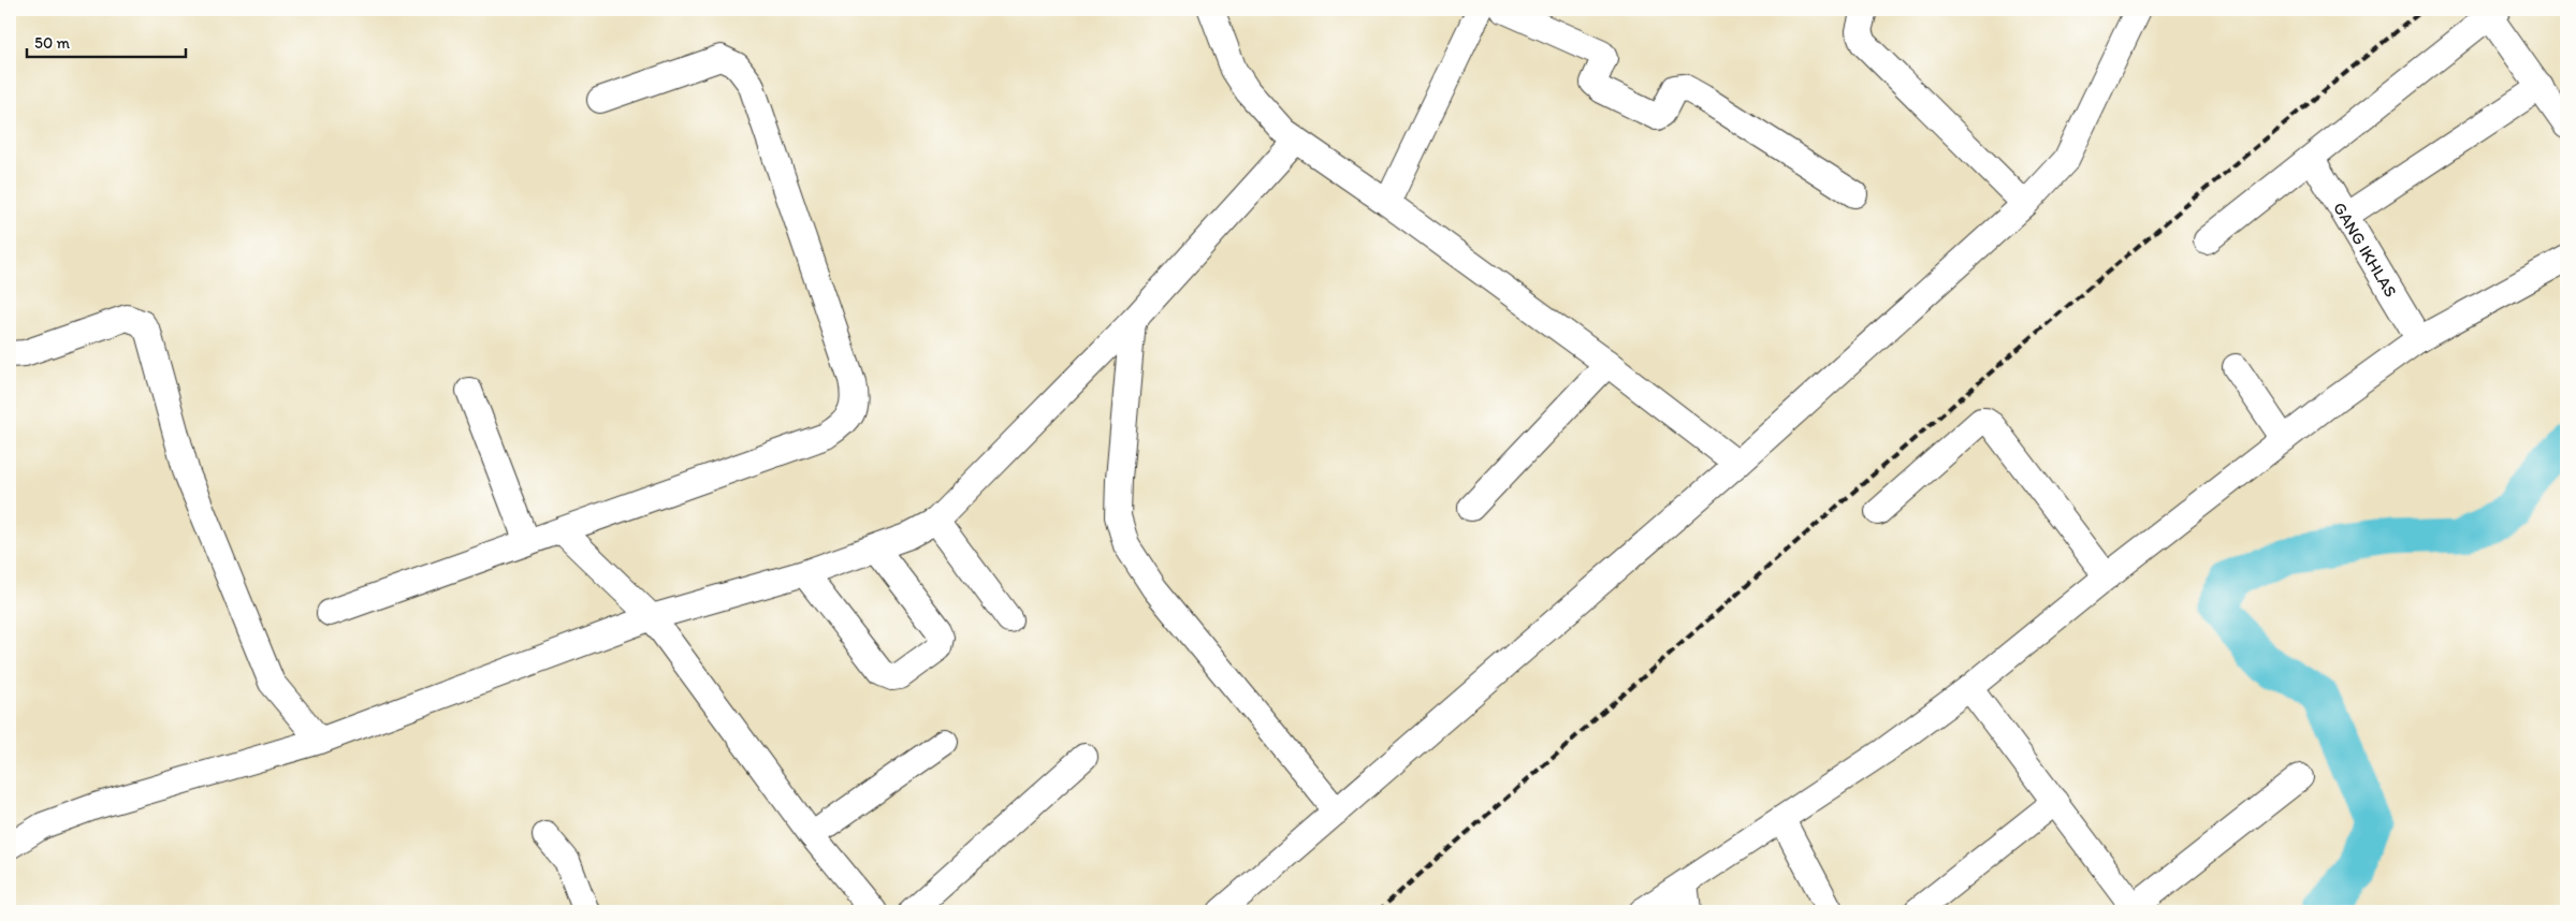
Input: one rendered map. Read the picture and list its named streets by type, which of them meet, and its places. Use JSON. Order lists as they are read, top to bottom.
{
  "streets": {
    "street": ["GANG IKHLAS"]
  },
  "scale_bar": "50 m"
}
